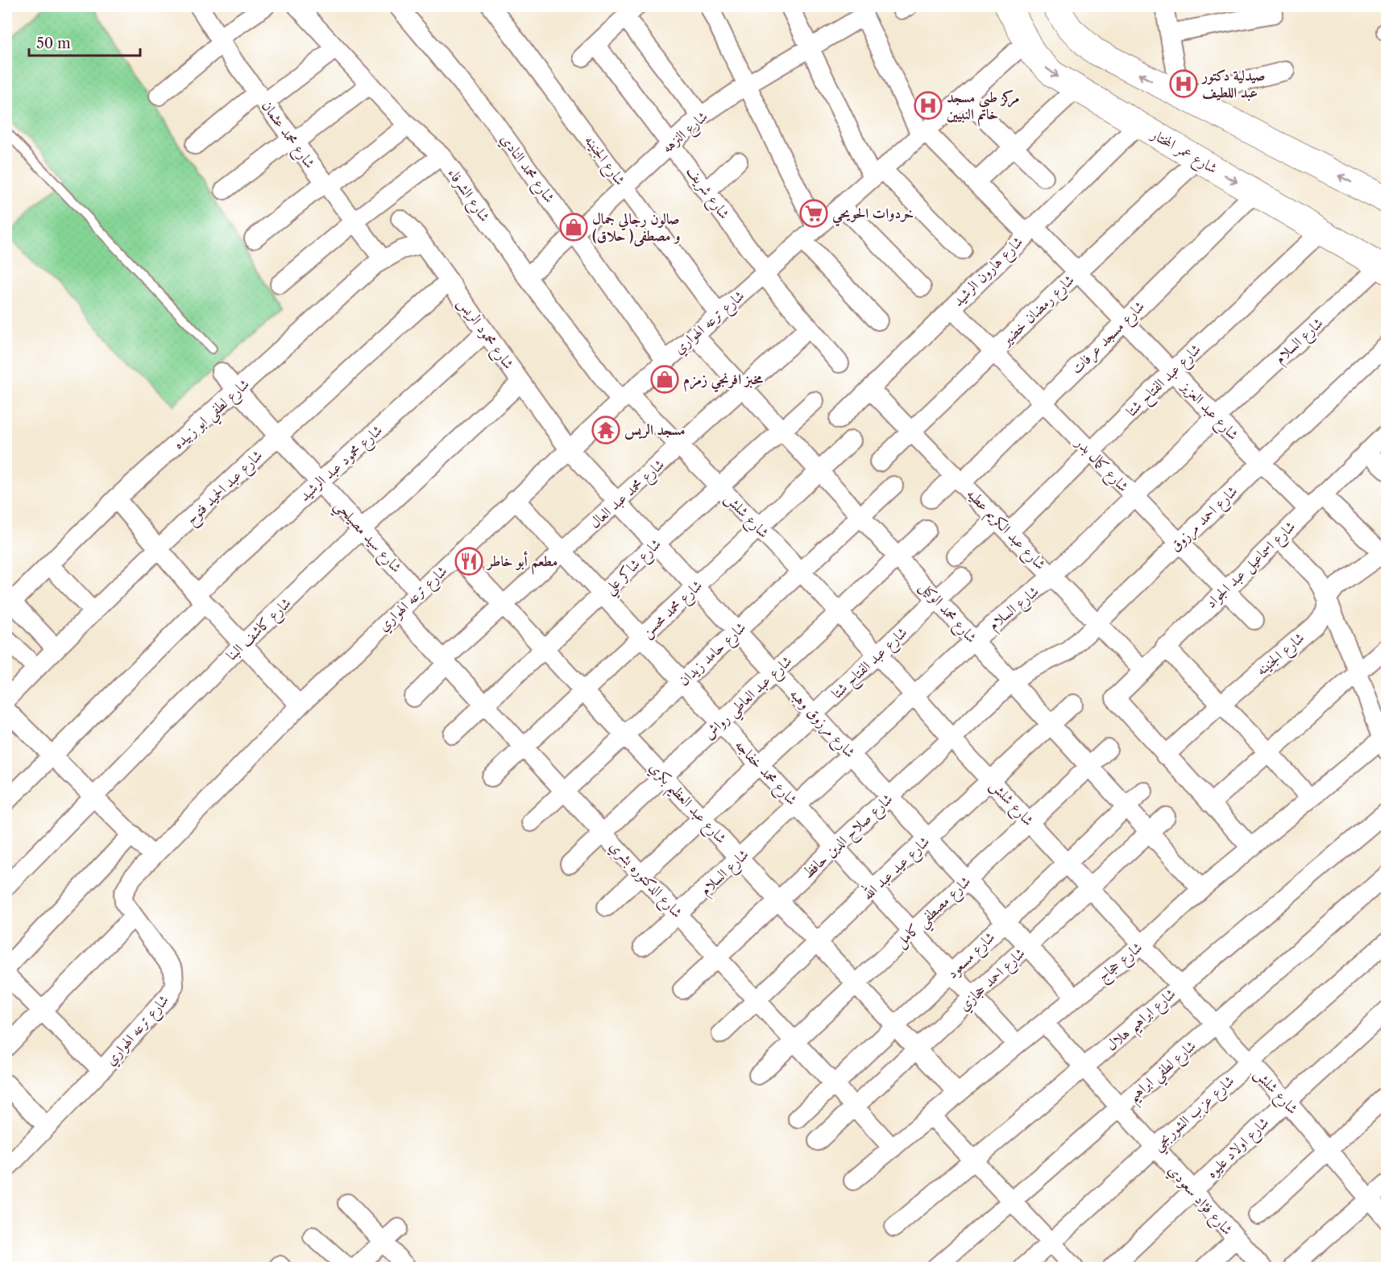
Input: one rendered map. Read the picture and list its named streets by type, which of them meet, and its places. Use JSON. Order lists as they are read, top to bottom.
{
  "streets": {
    "main road": ["شارع عمر المختار"],
    "street": [
      "شارع النزهه",
      "شارع محمد عثمان",
      "شارع الجنينه",
      "شارع محمد النادي",
      "شارع شريف",
      "شارع الشرفاء",
      "شارع هارون الرشيد",
      "شارع رمضان خضير",
      "شارع ترعه الهواري",
      "شارع محمود الريس",
      "شارع مسجد عرفات",
      "شارع السلام",
      "شارع عبد الفتاح شتا",
      "شارع عبد العزيز",
      "شارع لطفي ابو زبيده",
      "شارع محمود عبد الرشيد",
      "شارع كمال بدر",
      "شارع عبد الحميد فتوح",
      "شارع محمد عبد العال",
      "شارع شلش",
      "شارع احمد مرزوق",
      "شارع عبد الكريم عطيه",
      "شارع سيد مصيلحي",
      "شارع اسماعيل عبد الجواد",
      "شارع شاكر علي",
      "شارع محمد محسن",
      "شارع محمد الوكيل",
      "شارع كاشف البنا",
      "شارع حامد زيدان",
      "شارع عبد العاطي رواش",
      "شارع مرزوق وهبه",
      "شارع محمد خفاجه",
      "شارع عبد العظيم بكري",
      "شارع صلاح الدين حافظ",
      "شارع عيد عبد الله",
      "شارع الدكتوره بشري",
      "شارع مصطفي كامل",
      "شارع مسعود",
      "شارع حجاج",
      "شارع احمد حجازي",
      "شارع ابراهيم هلال",
      "شارع لطفي ابراهيم",
      "شارع عزب الشوربجي",
      "شارع اولاد عليوه",
      "شارع فؤاد سعودي"
    ]
  },
  "crossings": [
    ["شارع النزهه", "شارع الجنينه"],
    ["شارع النزهه", "شارع محمد النادي"],
    ["شارع النزهه", "شارع شريف"],
    ["شارع النزهه", "شارع الشرفاء"],
    ["شارع النزهه", "شارع عبد العزيز"],
    ["شارع محمد عثمان", "شارع لطفي ابو زبيده"],
    ["شارع عمر المختار", "شارع هارون الرشيد"],
    ["شارع عمر المختار", "شارع رمضان خضير"],
    ["شارع عمر المختار", "شارع ترعه الهواري"],
    ["شارع عمر المختار", "شارع مسجد عرفات"],
    ["شارع عمر المختار", "شارع السلام"],
    ["شارع عمر المختار", "شارع عبد الفتاح شتا"],
    ["شارع الجنينه", "شارع ترعه الهواري"],
    ["شارع الجنينه", "شارع اسماعيل عبد الجواد"],
    ["شارع محمد النادي", "شارع ترعه الهواري"],
    ["شارع شريف", "شارع ترعه الهواري"],
    ["شارع شريف", "شارع محمد عبد العال"],
    ["شارع الشرفاء", "شارع ترعه الهواري"],
    ["شارع الشرفاء", "شارع شلش"],
    ["شارع هارون الرشيد", "شارع عبد العزيز"],
    ["شارع هارون الرشيد", "شارع كمال بدر"],
    ["شارع هارون الرشيد", "شارع عبد الكريم عطيه"],
    ["شارع رمضان خضير", "شارع عبد العزيز"],
    ["شارع رمضان خضير", "شارع كمال بدر"],
    ["شارع رمضان خضير", "شارع عبد الكريم عطيه"],
    ["شارع ترعه الهواري", "شارع محمود الريس"],
    ["شارع ترعه الهواري", "شارع عبد العزيز"],
    ["شارع ترعه الهواري", "شارع شلش"],
    ["شارع ترعه الهواري", "شارع سيد مصيلحي"],
    ["شارع ترعه الهواري", "شارع محمد الوكيل"],
    ["شارع ترعه الهواري", "شارع مرزوق وهبه"],
    ["شارع ترعه الهواري", "شارع محمد خفاجه"],
    ["شارع ترعه الهواري", "شارع عبد العظيم بكري"],
    ["شارع ترعه الهواري", "شارع الدكتوره بشري"],
    ["شارع محمود الريس", "شارع لطفي ابو زبيده"],
    ["شارع محمود الريس", "شارع محمود عبد الرشيد"],
    ["شارع محمود الريس", "شارع عبد الحميد فتوح"],
    ["شارع محمود الريس", "شارع كاشف البنا"],
    ["شارع محمود الريس", "شارع مرزوق وهبه"],
    ["شارع مسجد عرفات", "شارع عبد العزيز"],
    ["شارع مسجد عرفات", "شارع كمال بدر"],
    ["شارع مسجد عرفات", "شارع عبد الكريم عطيه"],
    ["شارع السلام", "شارع عبد العزيز"],
    ["شارع السلام", "شارع كمال بدر"],
    ["شارع السلام", "شارع شلش"],
    ["شارع السلام", "شارع عبد الكريم عطيه"],
    ["شارع السلام", "شارع محمد الوكيل"],
    ["شارع السلام", "شارع مرزوق وهبه"],
    ["شارع السلام", "شارع محمد خفاجه"],
    ["شارع السلام", "شارع عبد العظيم بكري"],
    ["شارع السلام", "شارع الدكتوره بشري"],
    ["شارع عبد الفتاح شتا", "شارع عبد العزيز"],
    ["شارع عبد الفتاح شتا", "شارع كمال بدر"],
    ["شارع عبد الفتاح شتا", "شارع شلش"],
    ["شارع عبد الفتاح شتا", "شارع عبد الكريم عطيه"],
    ["شارع عبد الفتاح شتا", "شارع محمد الوكيل"],
    ["شارع عبد الفتاح شتا", "شارع مرزوق وهبه"],
    ["شارع عبد الفتاح شتا", "شارع محمد خفاجه"],
    ["شارع عبد الفتاح شتا", "شارع عبد العظيم بكري"],
    ["شارع عبد الفتاح شتا", "شارع الدكتوره بشري"],
    ["شارع عبد العزيز", "شارع احمد مرزوق"],
    ["شارع عبد العزيز", "شارع اسماعيل عبد الجواد"],
    ["شارع لطفي ابو زبيده", "شارع سيد مصيلحي"],
    ["شارع محمود عبد الرشيد", "شارع سيد مصيلحي"],
    ["شارع كمال بدر", "شارع احمد مرزوق"],
    ["شارع كمال بدر", "شارع اسماعيل عبد الجواد"],
    ["شارع عبد الحميد فتوح", "شارع سيد مصيلحي"],
    ["شارع محمد عبد العال", "شارع شلش"],
    ["شارع محمد عبد العال", "شارع محمد الوكيل"],
    ["شارع محمد عبد العال", "شارع مرزوق وهبه"],
    ["شارع محمد عبد العال", "شارع محمد خفاجه"],
    ["شارع محمد عبد العال", "شارع عبد العظيم بكري"],
    ["شارع محمد عبد العال", "شارع الدكتوره بشري"],
    ["شارع شلش", "شارع شاكر علي"],
    ["شارع شلش", "شارع محمد محسن"],
    ["شارع شلش", "شارع حامد زيدان"],
    ["شارع شلش", "شارع عبد العاطي رواش"],
    ["شارع شلش", "شارع صلاح الدين حافظ"],
    ["شارع شلش", "شارع عيد عبد الله"],
    ["شارع شلش", "شارع مصطفي كامل"],
    ["شارع شلش", "شارع مسعود"],
    ["شارع شلش", "شارع حجاج"],
    ["شارع شلش", "شارع احمد حجازي"],
    ["شارع شلش", "شارع ابراهيم هلال"],
    ["شارع شلش", "شارع لطفي ابراهيم"],
    ["شارع شلش", "شارع عزب الشوربجي"],
    ["شارع شلش", "شارع اولاد عليوه"],
    ["شارع احمد مرزوق", "شارع عبد الكريم عطيه"],
    ["شارع احمد مرزوق", "شارع محمد الوكيل"],
    ["شارع احمد مرزوق", "شارع صلاح الدين حافظ"],
    ["شارع عبد الكريم عطيه", "شارع اسماعيل عبد الجواد"],
    ["شارع سيد مصيلحي", "شارع كاشف البنا"],
    ["شارع شاكر علي", "شارع محمد الوكيل"],
    ["شارع شاكر علي", "شارع مرزوق وهبه"],
    ["شارع شاكر علي", "شارع محمد خفاجه"],
    ["شارع شاكر علي", "شارع عبد العظيم بكري"],
    ["شارع شاكر علي", "شارع الدكتوره بشري"],
    ["شارع محمد محسن", "شارع محمد الوكيل"],
    ["شارع محمد محسن", "شارع مرزوق وهبه"],
    ["شارع محمد محسن", "شارع محمد خفاجه"],
    ["شارع محمد محسن", "شارع عبد العظيم بكري"],
    ["شارع محمد محسن", "شارع الدكتوره بشري"],
    ["شارع محمد الوكيل", "شارع حامد زيدان"],
    ["شارع محمد الوكيل", "شارع عبد العاطي رواش"],
    ["شارع محمد الوكيل", "شارع صلاح الدين حافظ"],
    ["شارع محمد الوكيل", "شارع عيد عبد الله"],
    ["شارع محمد الوكيل", "شارع مصطفي كامل"],
    ["شارع محمد الوكيل", "شارع مسعود"],
    ["شارع محمد الوكيل", "شارع حجاج"],
    ["شارع محمد الوكيل", "شارع احمد حجازي"],
    ["شارع حامد زيدان", "شارع مرزوق وهبه"],
    ["شارع حامد زيدان", "شارع محمد خفاجه"],
    ["شارع حامد زيدان", "شارع عبد العظيم بكري"],
    ["شارع حامد زيدان", "شارع الدكتوره بشري"],
    ["شارع عبد العاطي رواش", "شارع مرزوق وهبه"],
    ["شارع عبد العاطي رواش", "شارع محمد خفاجه"],
    ["شارع عبد العاطي رواش", "شارع عبد العظيم بكري"],
    ["شارع عبد العاطي رواش", "شارع الدكتوره بشري"],
    ["شارع مرزوق وهبه", "شارع صلاح الدين حافظ"],
    ["شارع مرزوق وهبه", "شارع عيد عبد الله"],
    ["شارع مرزوق وهبه", "شارع مصطفي كامل"],
    ["شارع مرزوق وهبه", "شارع مسعود"],
    ["شارع مرزوق وهبه", "شارع حجاج"],
    ["شارع مرزوق وهبه", "شارع احمد حجازي"],
    ["شارع محمد خفاجه", "شارع صلاح الدين حافظ"],
    ["شارع محمد خفاجه", "شارع عيد عبد الله"],
    ["شارع محمد خفاجه", "شارع مصطفي كامل"],
    ["شارع محمد خفاجه", "شارع مسعود"],
    ["شارع محمد خفاجه", "شارع حجاج"],
    ["شارع محمد خفاجه", "شارع احمد حجازي"],
    ["شارع عبد العظيم بكري", "شارع صلاح الدين حافظ"],
    ["شارع عبد العظيم بكري", "شارع عيد عبد الله"],
    ["شارع عبد العظيم بكري", "شارع مصطفي كامل"],
    ["شارع عبد العظيم بكري", "شارع مسعود"],
    ["شارع عبد العظيم بكري", "شارع حجاج"],
    ["شارع عبد العظيم بكري", "شارع احمد حجازي"],
    ["شارع صلاح الدين حافظ", "شارع الدكتوره بشري"],
    ["شارع عيد عبد الله", "شارع الدكتوره بشري"],
    ["شارع الدكتوره بشري", "شارع مصطفي كامل"],
    ["شارع الدكتوره بشري", "شارع مسعود"],
    ["شارع الدكتوره بشري", "شارع حجاج"],
    ["شارع الدكتوره بشري", "شارع احمد حجازي"],
    ["شارع حجاج", "شارع فؤاد سعودي"],
    ["شارع ابراهيم هلال", "شارع فؤاد سعودي"],
    ["شارع لطفي ابراهيم", "شارع فؤاد سعودي"],
    ["شارع عزب الشوربجي", "شارع فؤاد سعودي"],
    ["شارع اولاد عليوه", "شارع فؤاد سعودي"]
  ],
  "places": {
    "hospital": ["صيدلية دكتور عبد اللطيف", "مركز طبي مسجد خاتم النبيين"],
    "supermarket": ["خردوات الحويحي"],
    "shop": ["صالون رجالي جمال و مصطفى( حلاق)", "مخبز افرنجي زمزم"],
    "temple": ["مسجد الريس"],
    "restaurant": ["مطعم أبو خاطر"]
  },
  "scale_bar": "50 m"
}
